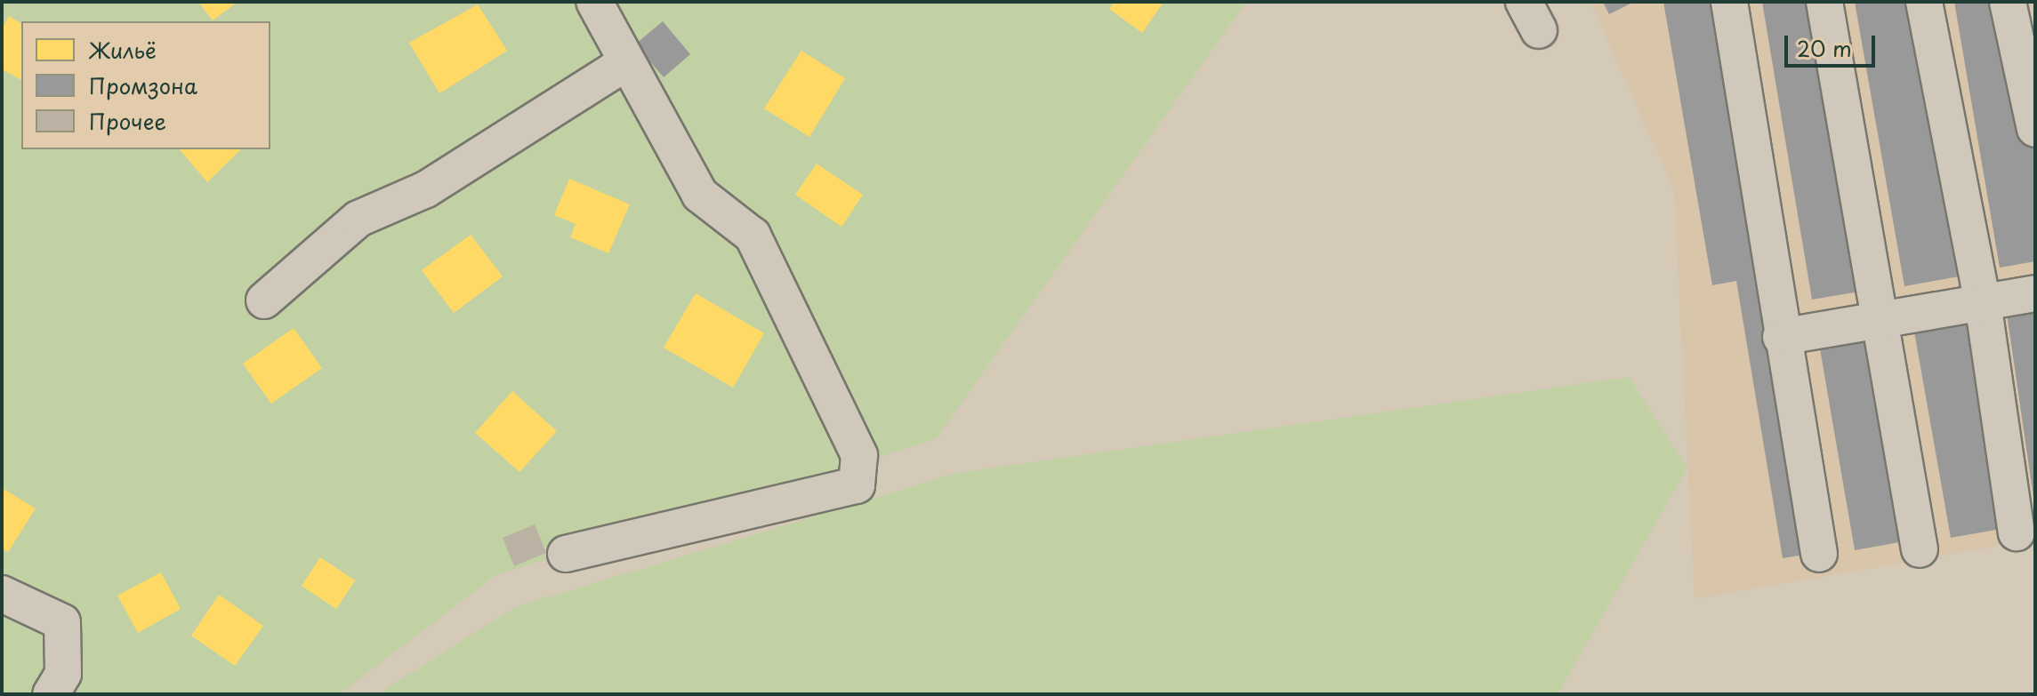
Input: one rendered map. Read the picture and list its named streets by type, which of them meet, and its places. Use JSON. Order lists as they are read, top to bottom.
{
  "legend": ["Жильё", "Промзона", "Прочее"],
  "scale_bar": "20 m"
}
